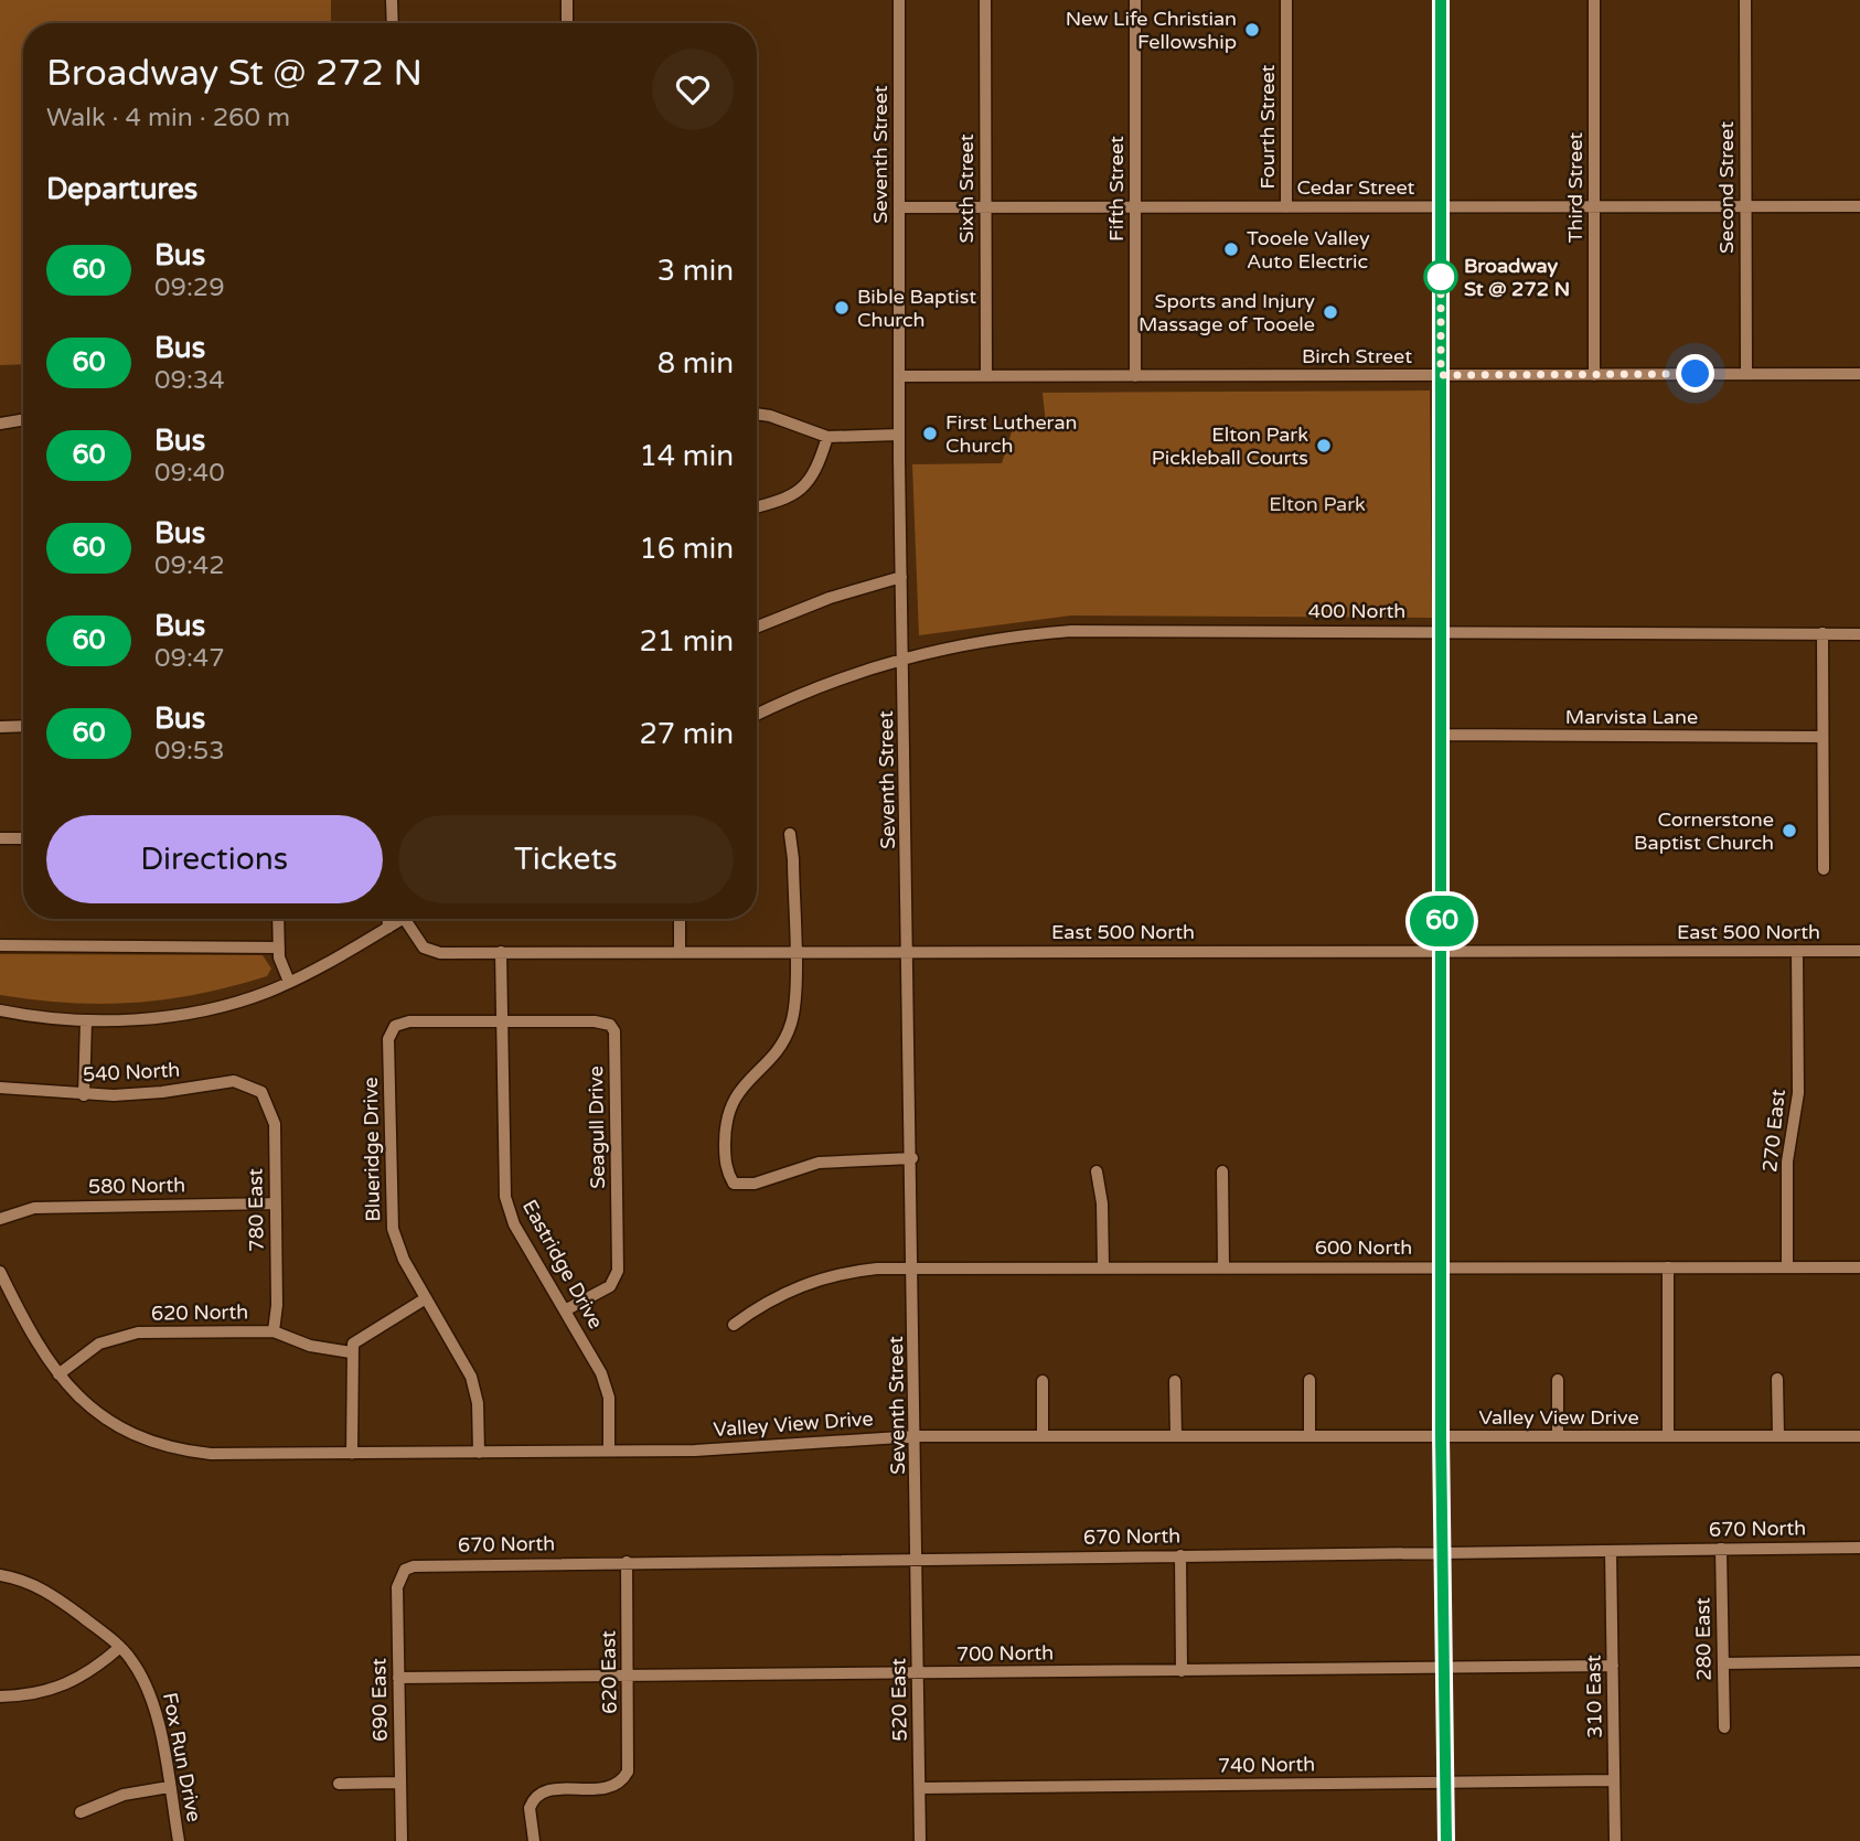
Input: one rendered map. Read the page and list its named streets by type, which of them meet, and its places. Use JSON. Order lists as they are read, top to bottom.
{
  "streets": {
    "street": [
      "Fourth Street",
      "Seventh Street",
      "Cedar Street",
      "Third Street",
      "Second Street",
      "Sixth Street",
      "Fifth Street",
      "Birch Street",
      "400 North",
      "Marvista Lane",
      "East 500 North",
      "540 North",
      "Seagull Drive",
      "270 East",
      "Blueridge Drive",
      "580 North",
      "780 East",
      "600 North",
      "Eastridge Drive",
      "620 North",
      "Valley View Drive",
      "670 North",
      "280 East",
      "700 North",
      "620 East",
      "310 East",
      "690 East",
      "520 East",
      "Fox Run Drive",
      "740 North"
    ]
  },
  "crossings": [
    ["Fourth Street", "Cedar Street"],
    ["Seventh Street", "Cedar Street"],
    ["Seventh Street", "Birch Street"],
    ["Seventh Street", "400 North"],
    ["Seventh Street", "East 500 North"],
    ["Seventh Street", "600 North"],
    ["Seventh Street", "Valley View Drive"],
    ["Seventh Street", "670 North"],
    ["Seventh Street", "520 East"],
    ["Cedar Street", "Third Street"],
    ["Cedar Street", "Second Street"],
    ["Cedar Street", "Sixth Street"],
    ["Cedar Street", "Fifth Street"],
    ["Third Street", "Birch Street"],
    ["Second Street", "Birch Street"],
    ["Sixth Street", "Birch Street"],
    ["Fifth Street", "Birch Street"],
    ["East 500 North", "270 East"],
    ["East 500 North", "Eastridge Drive"],
    ["540 North", "780 East"],
    ["Seagull Drive", "Blueridge Drive"],
    ["Seagull Drive", "Eastridge Drive"],
    ["270 East", "600 North"],
    ["Blueridge Drive", "Eastridge Drive"],
    ["Blueridge Drive", "Valley View Drive"],
    ["580 North", "780 East"],
    ["780 East", "620 North"],
    ["Eastridge Drive", "Valley View Drive"],
    ["620 North", "Valley View Drive"],
    ["670 North", "280 East"],
    ["670 North", "620 East"],
    ["670 North", "310 East"],
    ["670 North", "690 East"],
    ["670 North", "520 East"],
    ["700 North", "620 East"],
    ["700 North", "310 East"],
    ["700 North", "690 East"],
    ["700 North", "520 East"],
    ["310 East", "740 North"],
    ["520 East", "740 North"]
  ],
  "parks": ["Elton Park"],
  "places": [
    "New Life Christian Fellowship",
    "Tooele Valley Auto Electric",
    "Broadway St @ 272 N",
    "Bible Baptist Church",
    "Sports and Injury Massage of Tooele",
    "First Lutheran Church",
    "Elton Park Pickleball Courts",
    "Cornerstone Baptist Church"
  ],
  "lines": ["bus line 60"],
  "page": {
    "on_map": "60",
    "heading": [
      ["Broadway St @ 272 N", "Walk · 4 min · 260 m"],
      "Departures"
    ],
    "list": [
      {
        "mark": "60",
        "name": "Bus",
        "note": "09:29",
        "value": "3 min"
      },
      {
        "mark": "60",
        "name": "Bus",
        "note": "09:34",
        "value": "8 min"
      },
      {
        "mark": "60",
        "name": "Bus",
        "note": "09:40",
        "value": "14 min"
      },
      {
        "mark": "60",
        "name": "Bus",
        "note": "09:42",
        "value": "16 min"
      },
      {
        "mark": "60",
        "name": "Bus",
        "note": "09:47",
        "value": "21 min"
      },
      {
        "mark": "60",
        "name": "Bus",
        "note": "09:53",
        "value": "27 min"
      }
    ],
    "buttons": ["Directions", "Tickets"]
  }
}
